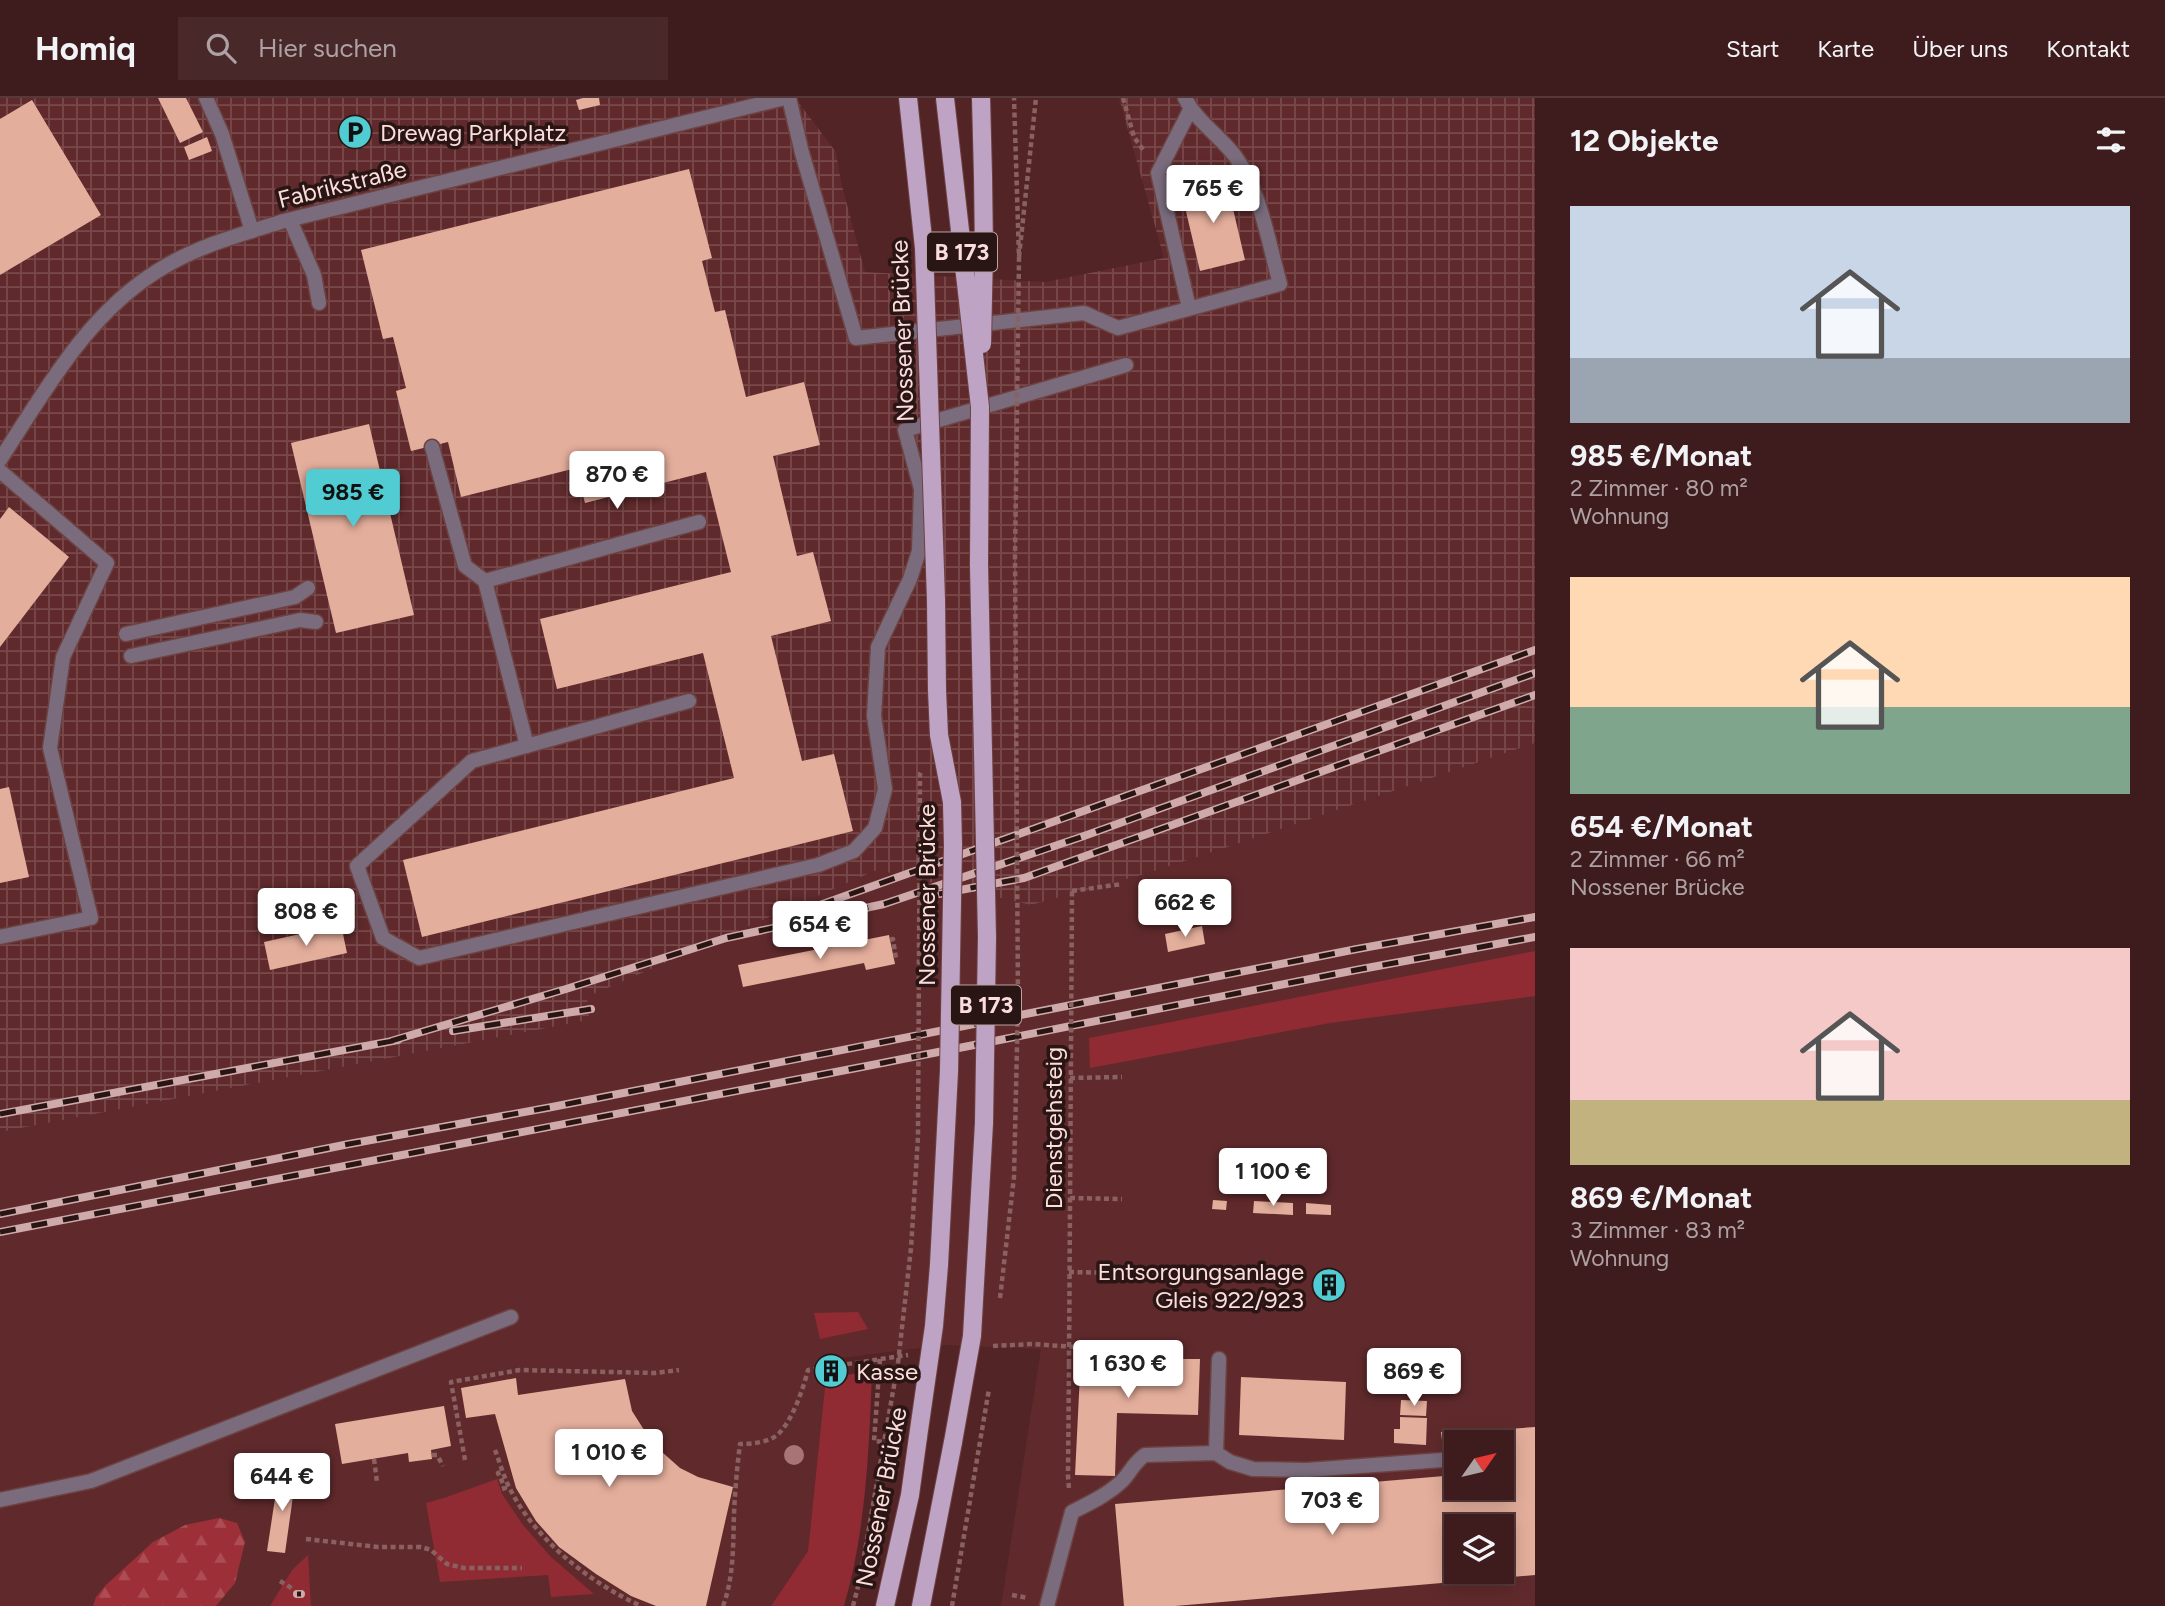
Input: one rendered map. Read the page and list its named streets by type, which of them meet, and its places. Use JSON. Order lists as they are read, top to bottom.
{
  "streets": {
    "main road": ["B 173", "Nossener Brücke"],
    "street": ["Fabrikstraße"],
    "path": ["Dienstgehsteig"]
  },
  "places": {
    "parking": ["Drewag Parkplatz"],
    "building": ["Entsorgungsanlage Gleis 922/923", "Kasse"]
  },
  "north": "top right",
  "page": {
    "header": "Homiq",
    "search": "Hier suchen",
    "nav": [
      "Start",
      "Karte",
      "Über uns",
      "Kontakt"
    ],
    "heading": "12 Objekte",
    "price": [
      "765 €",
      "870 €",
      "985 €",
      "662 €",
      "808 €",
      "654 €",
      "1 100 €",
      "1 630 €",
      "869 €",
      "1 010 €",
      "644 €",
      "703 €"
    ],
    "list": [
      {
        "name": "985 €/Monat",
        "note": "2 Zimmer · 80 m² · Wohnung"
      },
      {
        "name": "654 €/Monat",
        "note": "2 Zimmer · 66 m² · Nossener Brücke"
      },
      {
        "name": "869 €/Monat",
        "note": "3 Zimmer · 83 m² · Wohnung"
      }
    ]
  }
}
